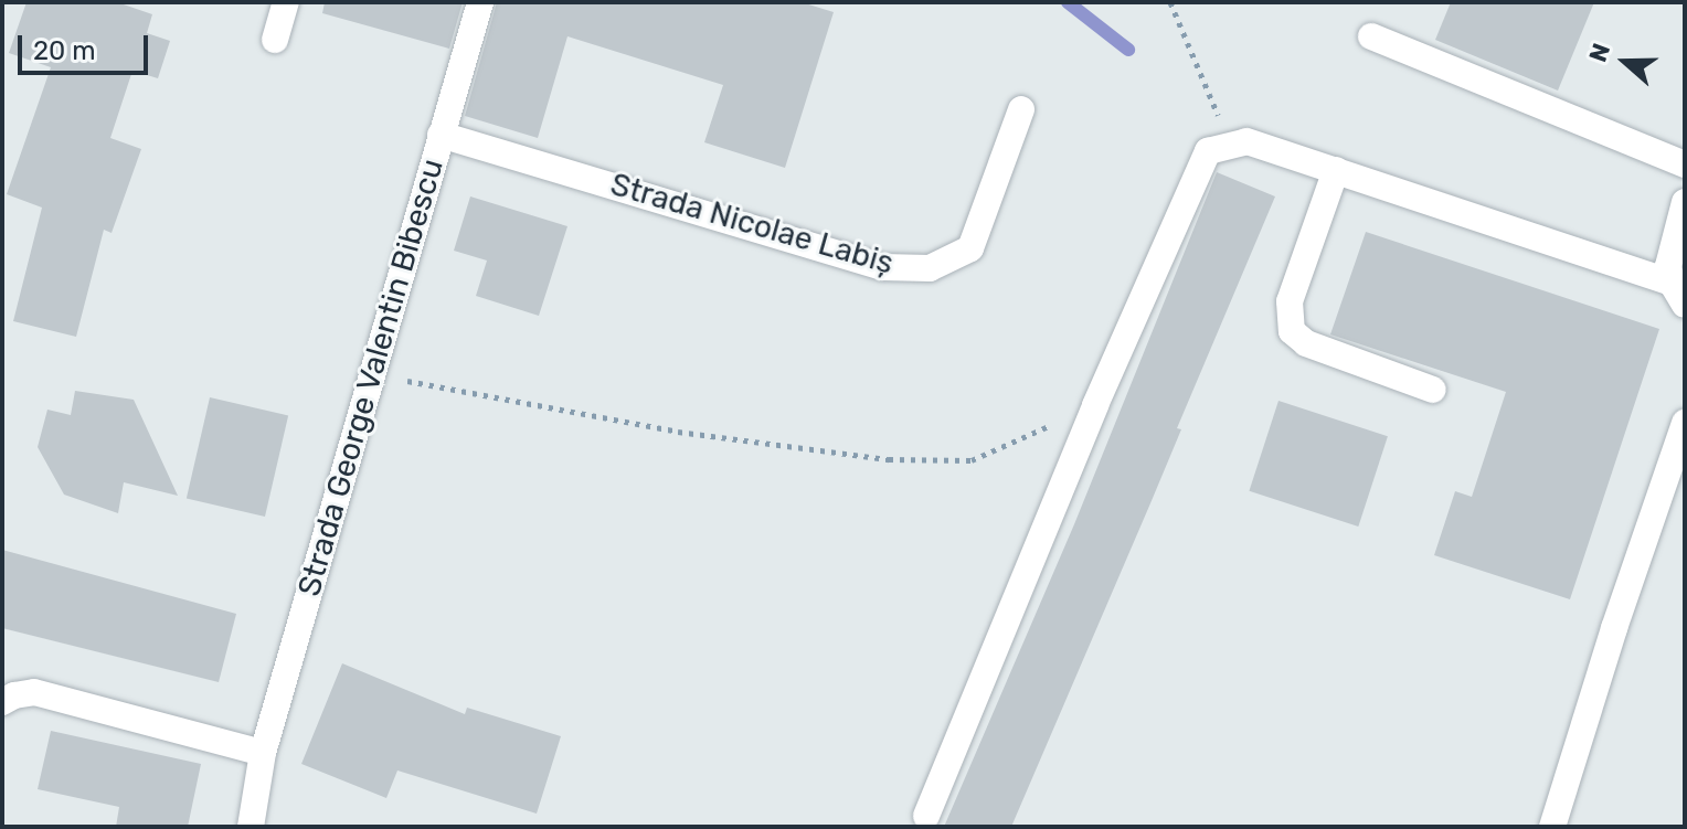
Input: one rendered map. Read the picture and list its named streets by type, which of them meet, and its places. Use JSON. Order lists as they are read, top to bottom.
{
  "streets": {
    "street": ["Strada Nicolae Labiș", "Strada George Valentin Bibescu"]
  },
  "crossings": [
    ["Strada Nicolae Labiș", "Strada George Valentin Bibescu"]
  ],
  "scale_bar": "20 m",
  "north": "left"
}
